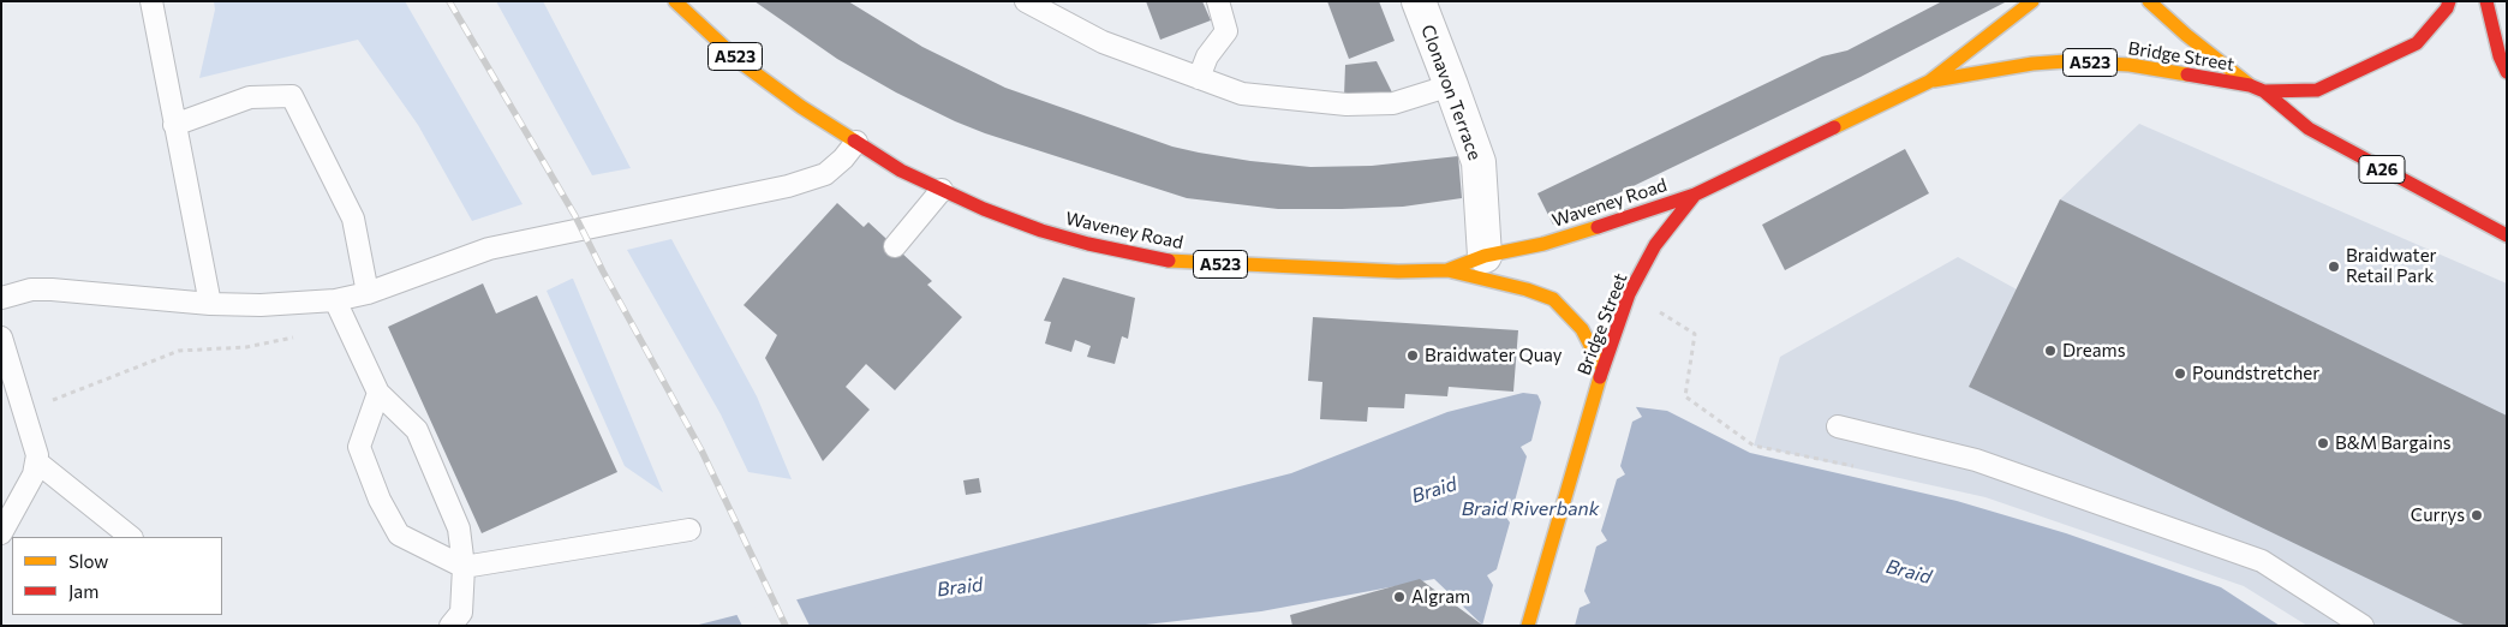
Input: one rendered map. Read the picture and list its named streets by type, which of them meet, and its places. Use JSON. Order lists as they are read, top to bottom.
{
  "streets": {
    "main road": [
      "A523",
      "Bridge Street",
      "A26",
      "Waveney Road"
    ],
    "street": ["Clonavon Terrace"]
  },
  "crossings": [
    ["Bridge Street", "A26"],
    ["Bridge Street", "Waveney Road"],
    ["Clonavon Terrace", "Waveney Road"]
  ],
  "water": ["Braid", "Braid Riverbank"],
  "places": [
    "Braidwater Retail Park",
    "Dreams",
    "Braidwater Quay",
    "Poundstretcher",
    "B&M Bargains",
    "Currys",
    "Algram"
  ],
  "legend": ["Slow", "Jam"]
}
